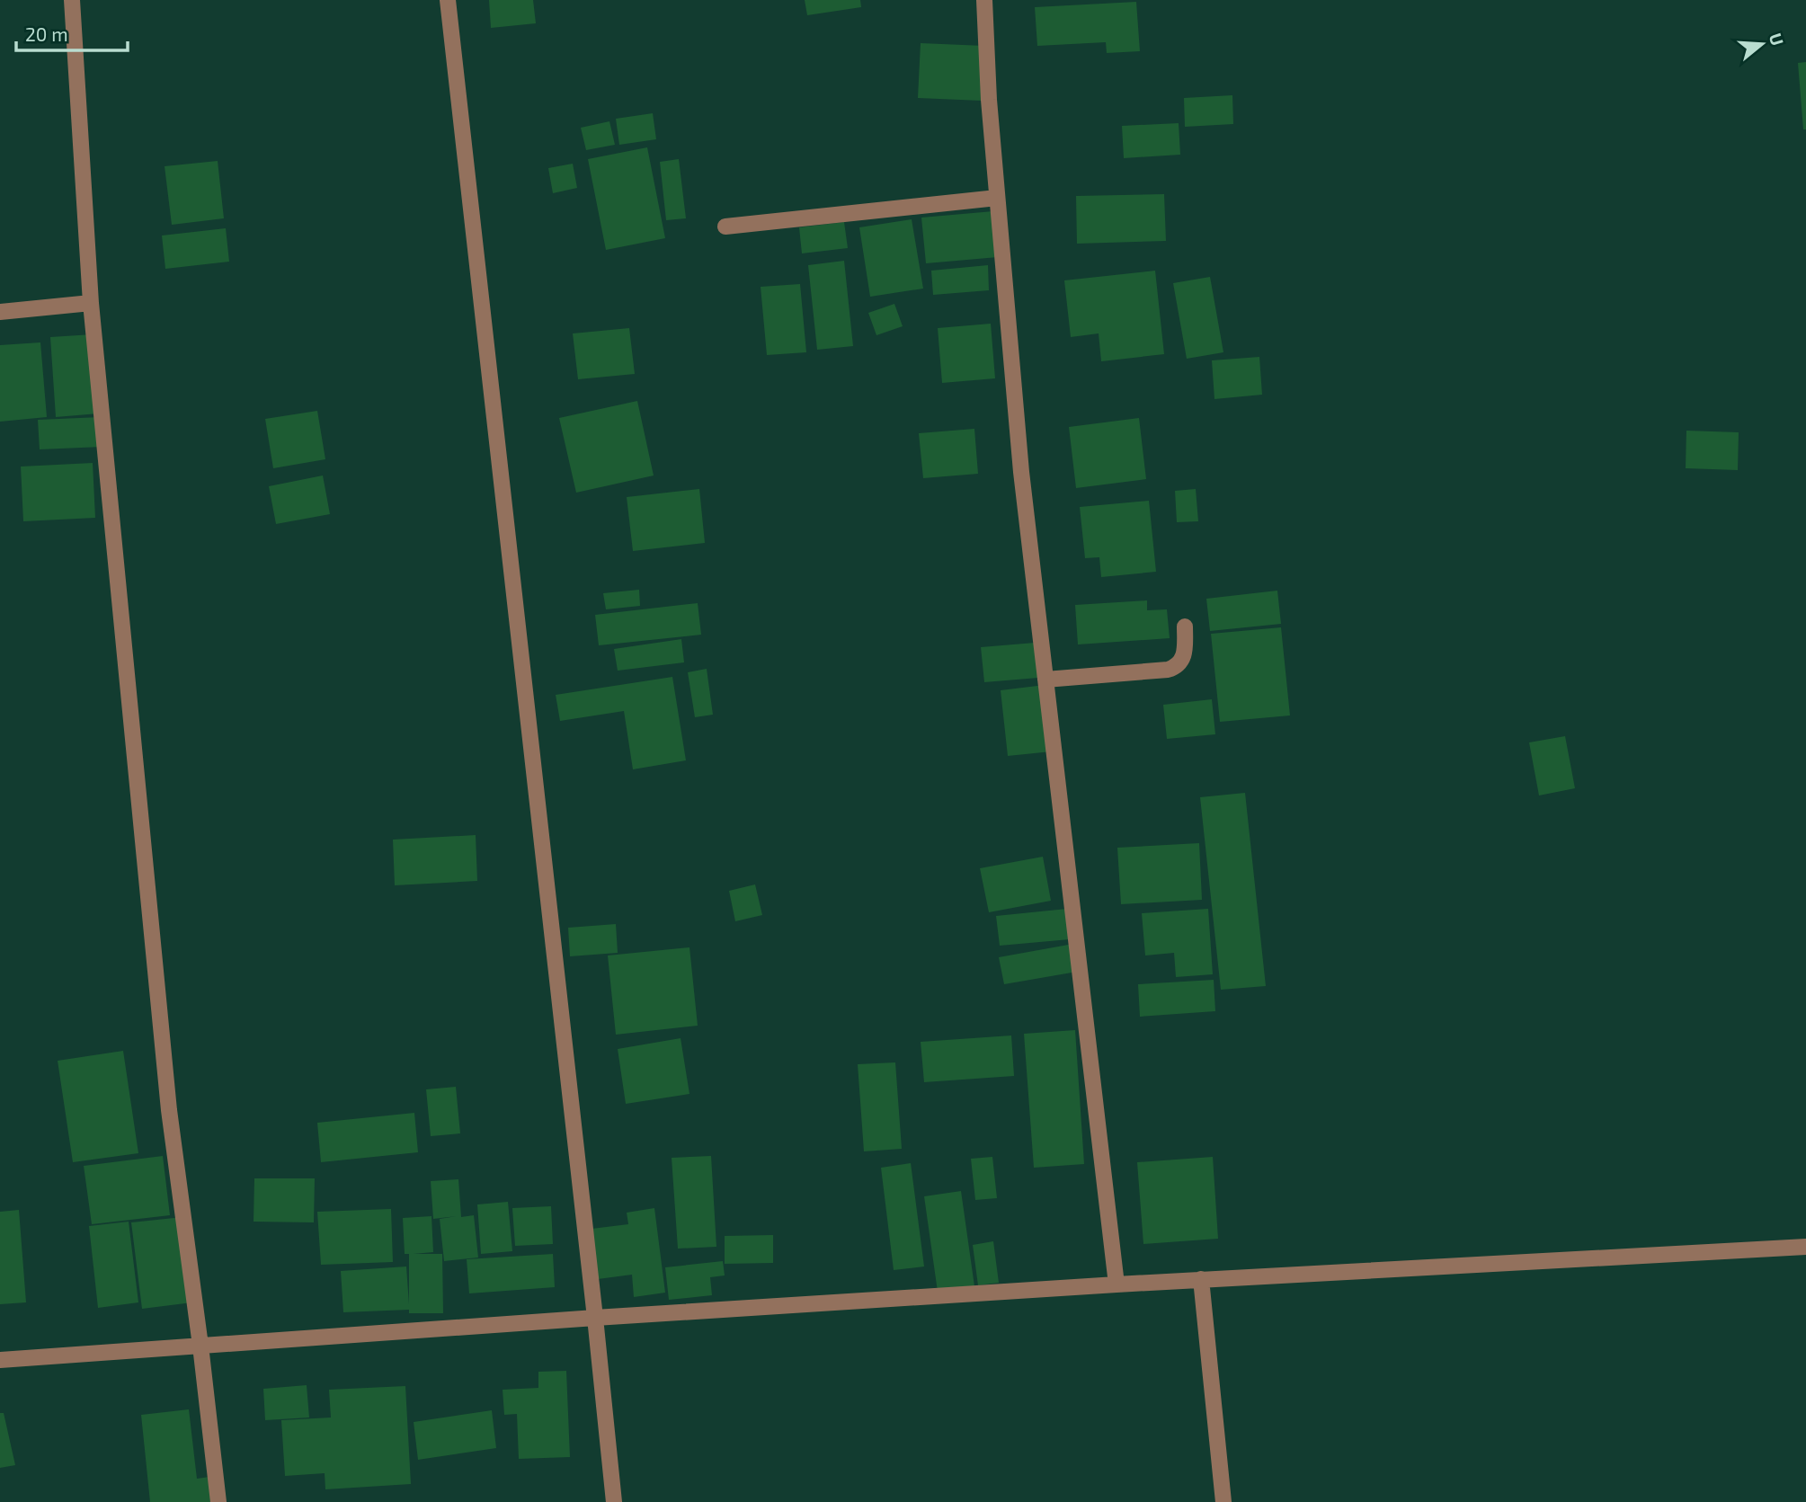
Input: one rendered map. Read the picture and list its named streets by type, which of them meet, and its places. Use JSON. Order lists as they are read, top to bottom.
{
  "scale_bar": "20 m",
  "north": "right"
}
